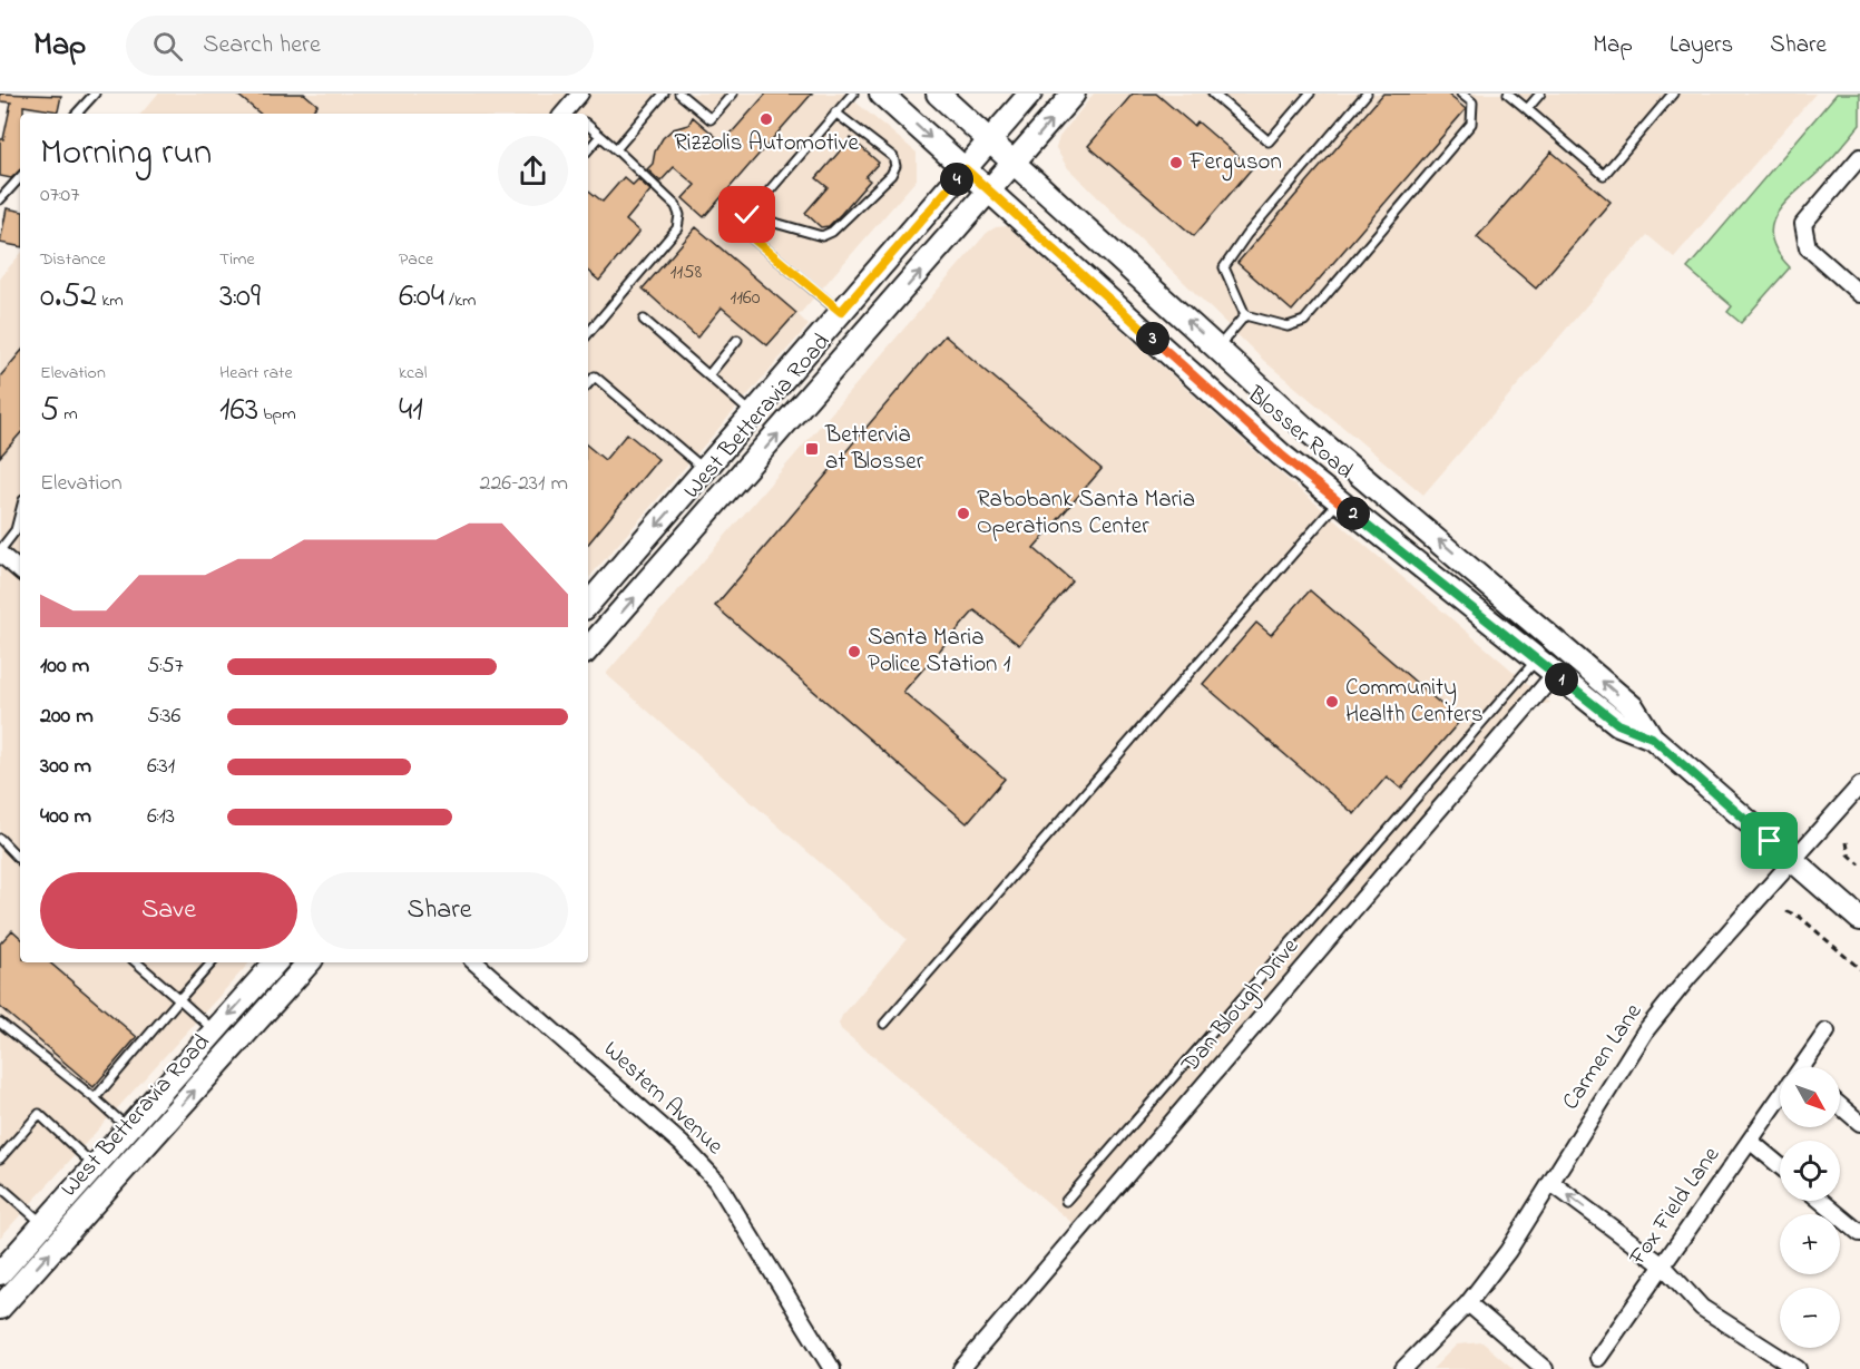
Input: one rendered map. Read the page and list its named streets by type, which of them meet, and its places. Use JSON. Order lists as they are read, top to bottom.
{
  "streets": {
    "main road": ["West Betteravia Road", "Blosser Road"],
    "street": [
      "Dan Blough Drive",
      "Carmen Lane",
      "Western Avenue",
      "Fox Field Lane"
    ]
  },
  "crossings": [
    ["West Betteravia Road", "Blosser Road"],
    ["Blosser Road", "Dan Blough Drive"],
    ["Blosser Road", "Carmen Lane"]
  ],
  "places": {
    "other": [
      "Rizzolis Automotive",
      "Ferguson",
      "Rabobank Santa Maria Operations Center",
      "Santa Maria Police Station 1",
      "Community Health Centers"
    ],
    "transit": ["Bettervia at Blosser"]
  },
  "house_numbers": ["1158", "1160"],
  "north": "bottom right",
  "page": {
    "header": "Map",
    "search": "Search here",
    "nav": ["Map", "Layers", "Share"],
    "heading": ["Morning run", "07:07"],
    "pins": [
      "4",
      "3",
      "2",
      "1"
    ],
    "stats": [
      ["Distance", "0.52 km"],
      ["Time", "3:09"],
      ["Pace", "6:04 /km"],
      ["Elevation", "5 m"],
      ["Heart rate", "163 bpm"],
      ["kcal", "41"]
    ],
    "chart": ["Elevation", "226–231 m"],
    "list": [
      {
        "name": "100 m",
        "note": "5:57"
      },
      {
        "name": "200 m",
        "note": "5:36"
      },
      {
        "name": "300 m",
        "note": "6:31"
      },
      {
        "name": "400 m",
        "note": "6:13"
      }
    ],
    "buttons": ["Save", "Share"],
    "map_buttons": ["+", "−"]
  }
}
